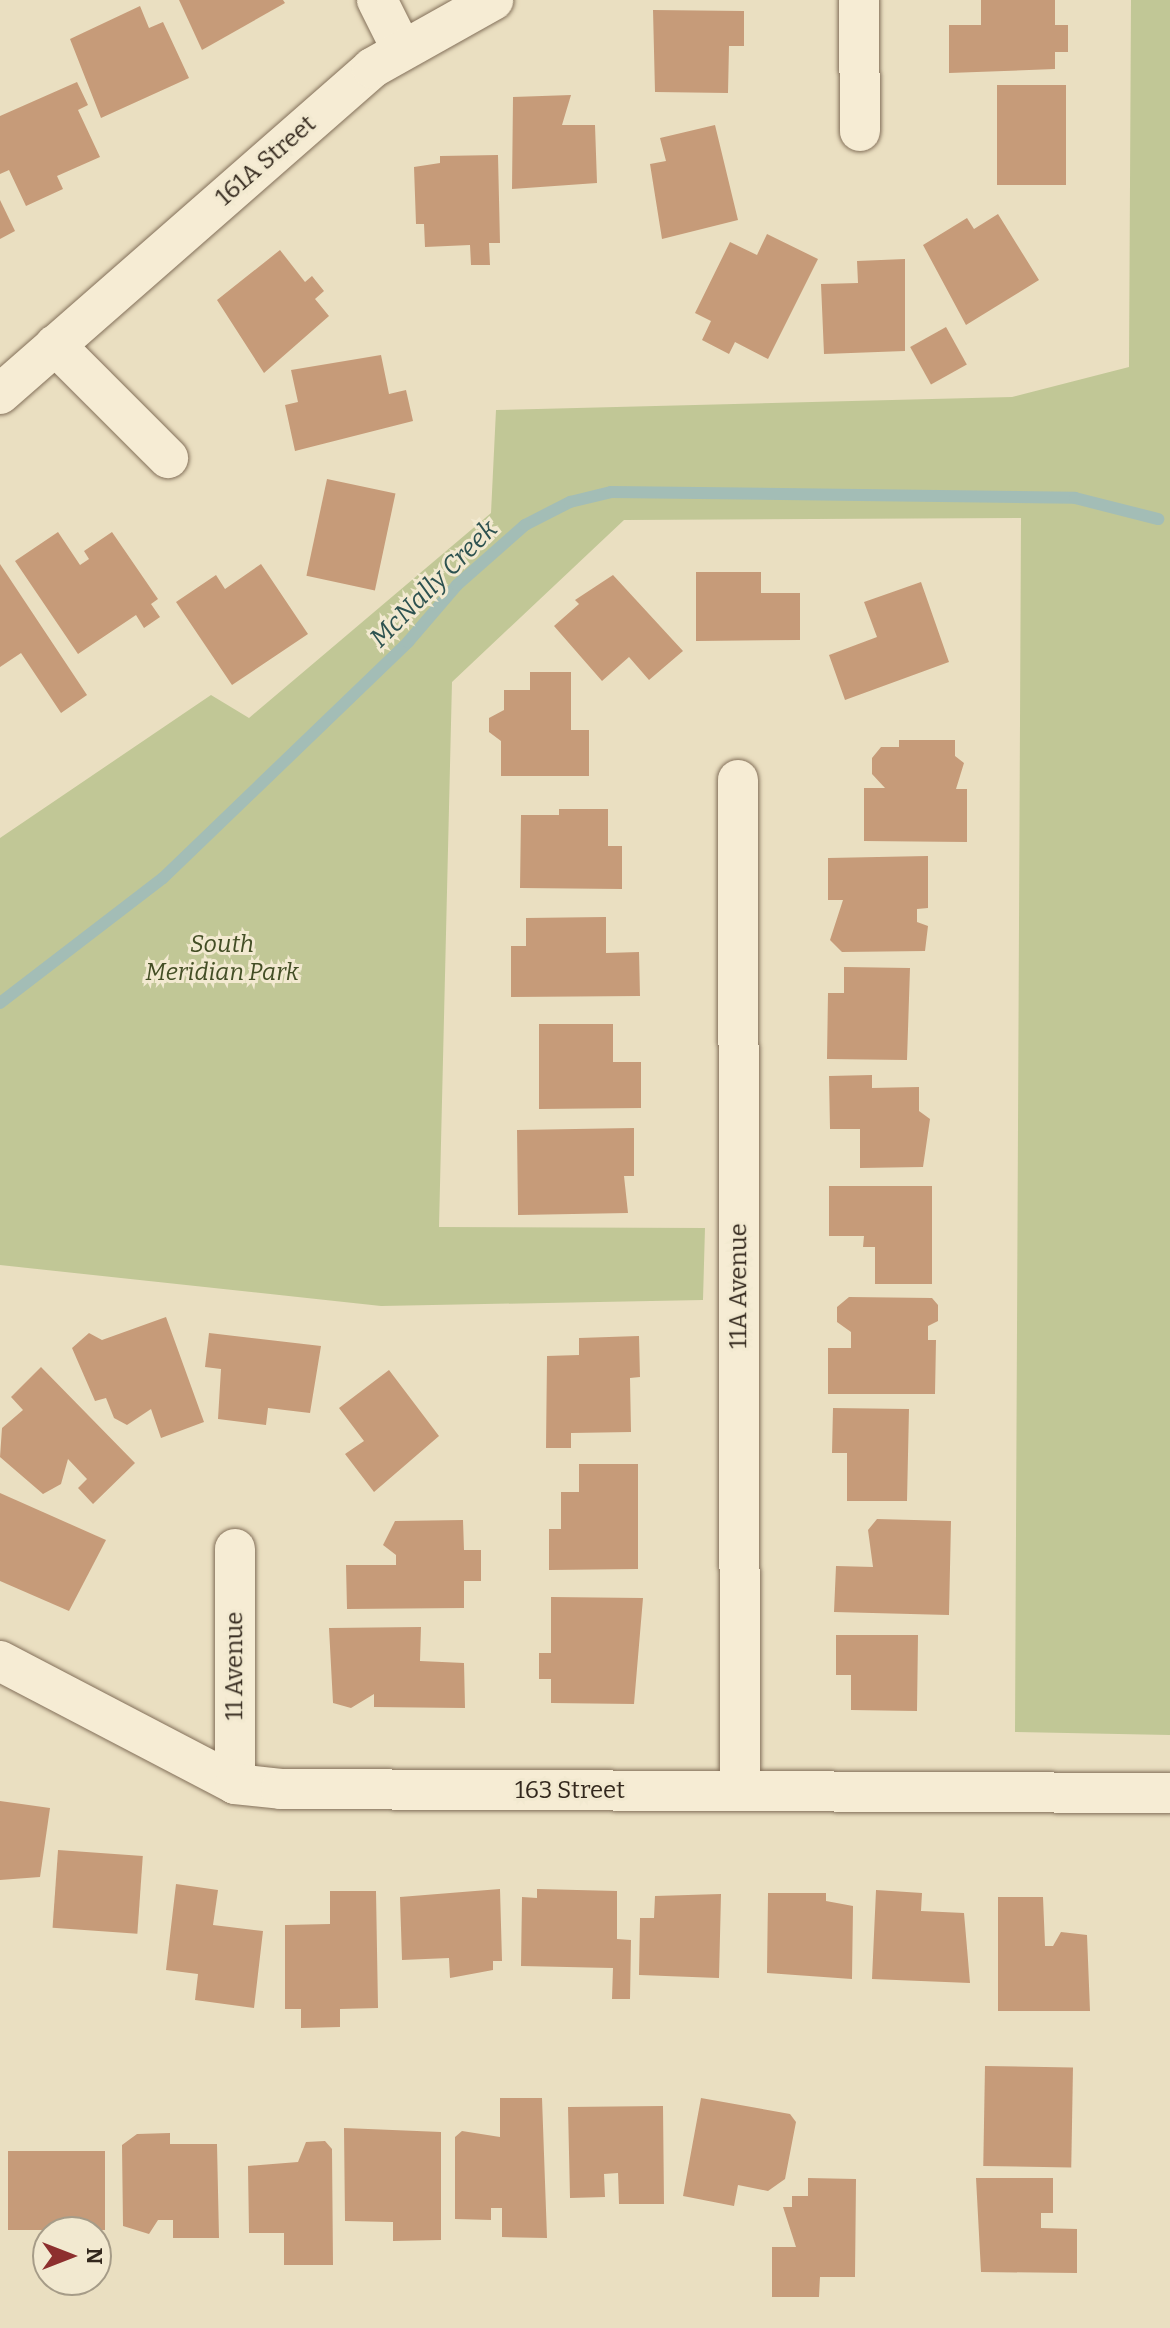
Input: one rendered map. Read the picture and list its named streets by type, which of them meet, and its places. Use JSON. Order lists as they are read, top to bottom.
{
  "streets": {
    "street": [
      "161A Street",
      "11A Avenue",
      "11 Avenue",
      "163 Street"
    ]
  },
  "crossings": [
    ["11A Avenue", "163 Street"],
    ["11 Avenue", "163 Street"]
  ],
  "water": ["McNally Creek"],
  "parks": ["South Meridian Park"],
  "north": "right"
}
